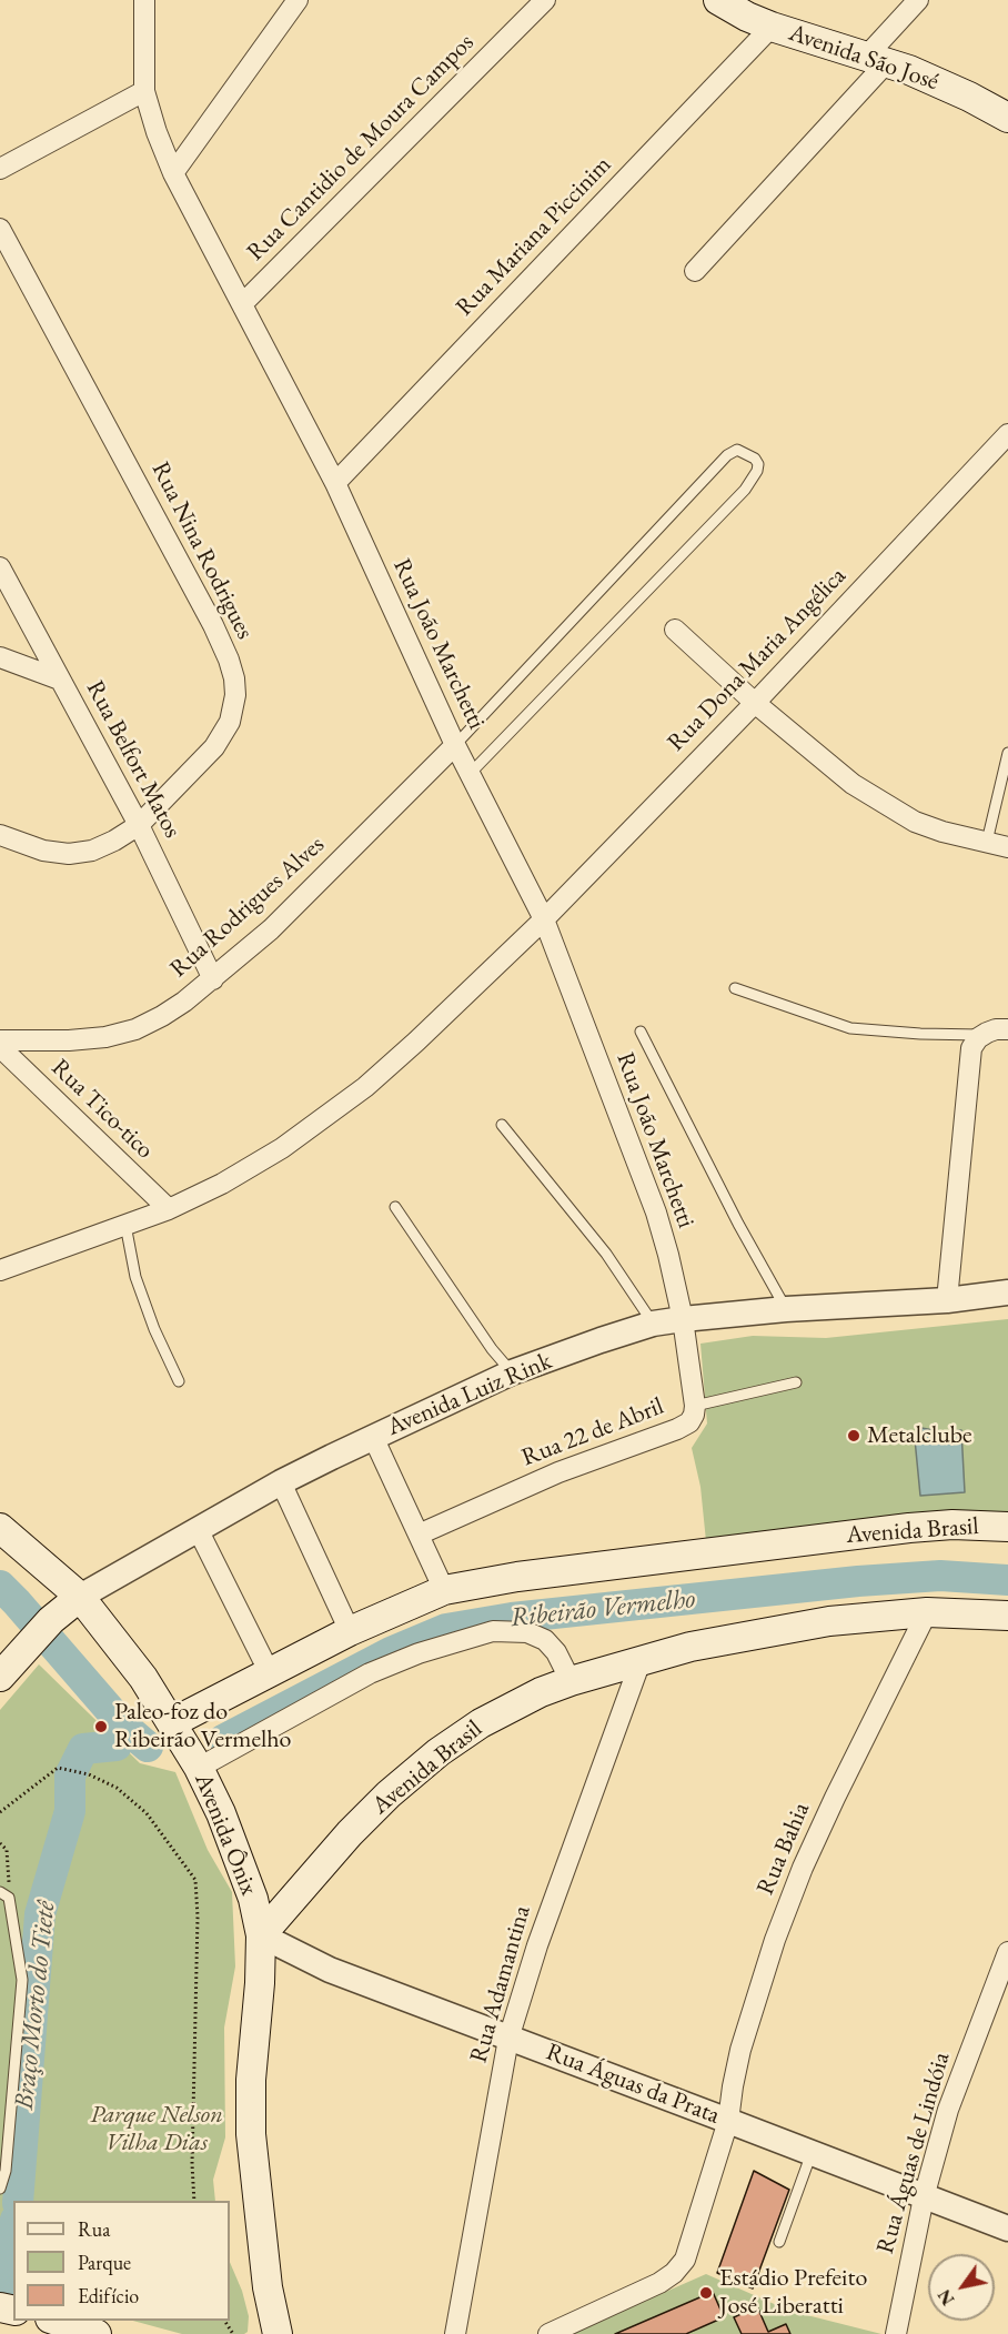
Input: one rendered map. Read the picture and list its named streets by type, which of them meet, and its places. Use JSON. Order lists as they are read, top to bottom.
{
  "streets": {
    "main road": [
      "Avenida São José",
      "Avenida Luiz Rink",
      "Avenida Brasil",
      "Avenida Ônix"
    ],
    "street": [
      "Rua Cantidio de Moura Campos",
      "Rua Mariana Piccinim",
      "Rua Nina Rodrigues",
      "Rua João Marchetti",
      "Rua Dona Maria Angélica",
      "Rua Belfort Matos",
      "Rua Rodrigues Alves",
      "Rua Tico-tico",
      "Rua 22 de Abril",
      "Rua Bahia",
      "Rua Adamantina",
      "Rua Águas da Prata",
      "Rua Águas de Lindóia"
    ]
  },
  "crossings": [
    ["Avenida São José", "Rua Mariana Piccinim"],
    ["Rua Cantidio de Moura Campos", "Rua João Marchetti"],
    ["Rua Mariana Piccinim", "Rua João Marchetti"],
    ["Rua Nina Rodrigues", "Rua Belfort Matos"],
    ["Rua João Marchetti", "Rua Dona Maria Angélica"],
    ["Rua João Marchetti", "Rua Rodrigues Alves"],
    ["Rua João Marchetti", "Avenida Luiz Rink"],
    ["Rua João Marchetti", "Rua 22 de Abril"],
    ["Rua Dona Maria Angélica", "Rua Tico-tico"],
    ["Rua Belfort Matos", "Rua Rodrigues Alves"],
    ["Avenida Luiz Rink", "Rua 22 de Abril"],
    ["Avenida Luiz Rink", "Avenida Ônix"],
    ["Avenida Brasil", "Avenida Ônix"],
    ["Avenida Brasil", "Rua Bahia"],
    ["Avenida Brasil", "Rua Adamantina"],
    ["Avenida Brasil", "Rua Águas da Prata"],
    ["Avenida Ônix", "Rua Águas da Prata"],
    ["Rua Bahia", "Rua Águas da Prata"],
    ["Rua Adamantina", "Rua Águas da Prata"],
    ["Rua Águas da Prata", "Rua Águas de Lindóia"]
  ],
  "water": ["Ribeirão Vermelho", "Braço Morto do Tietê"],
  "parks": ["Parque Nelson Vilha Dias"],
  "places": ["Metalclube", "Paleo-foz do Ribeirão Vermelho", "Estádio Prefeito José Liberatti"],
  "legend": ["Rua", "Parque", "Edifício"],
  "north": "bottom left"
}
